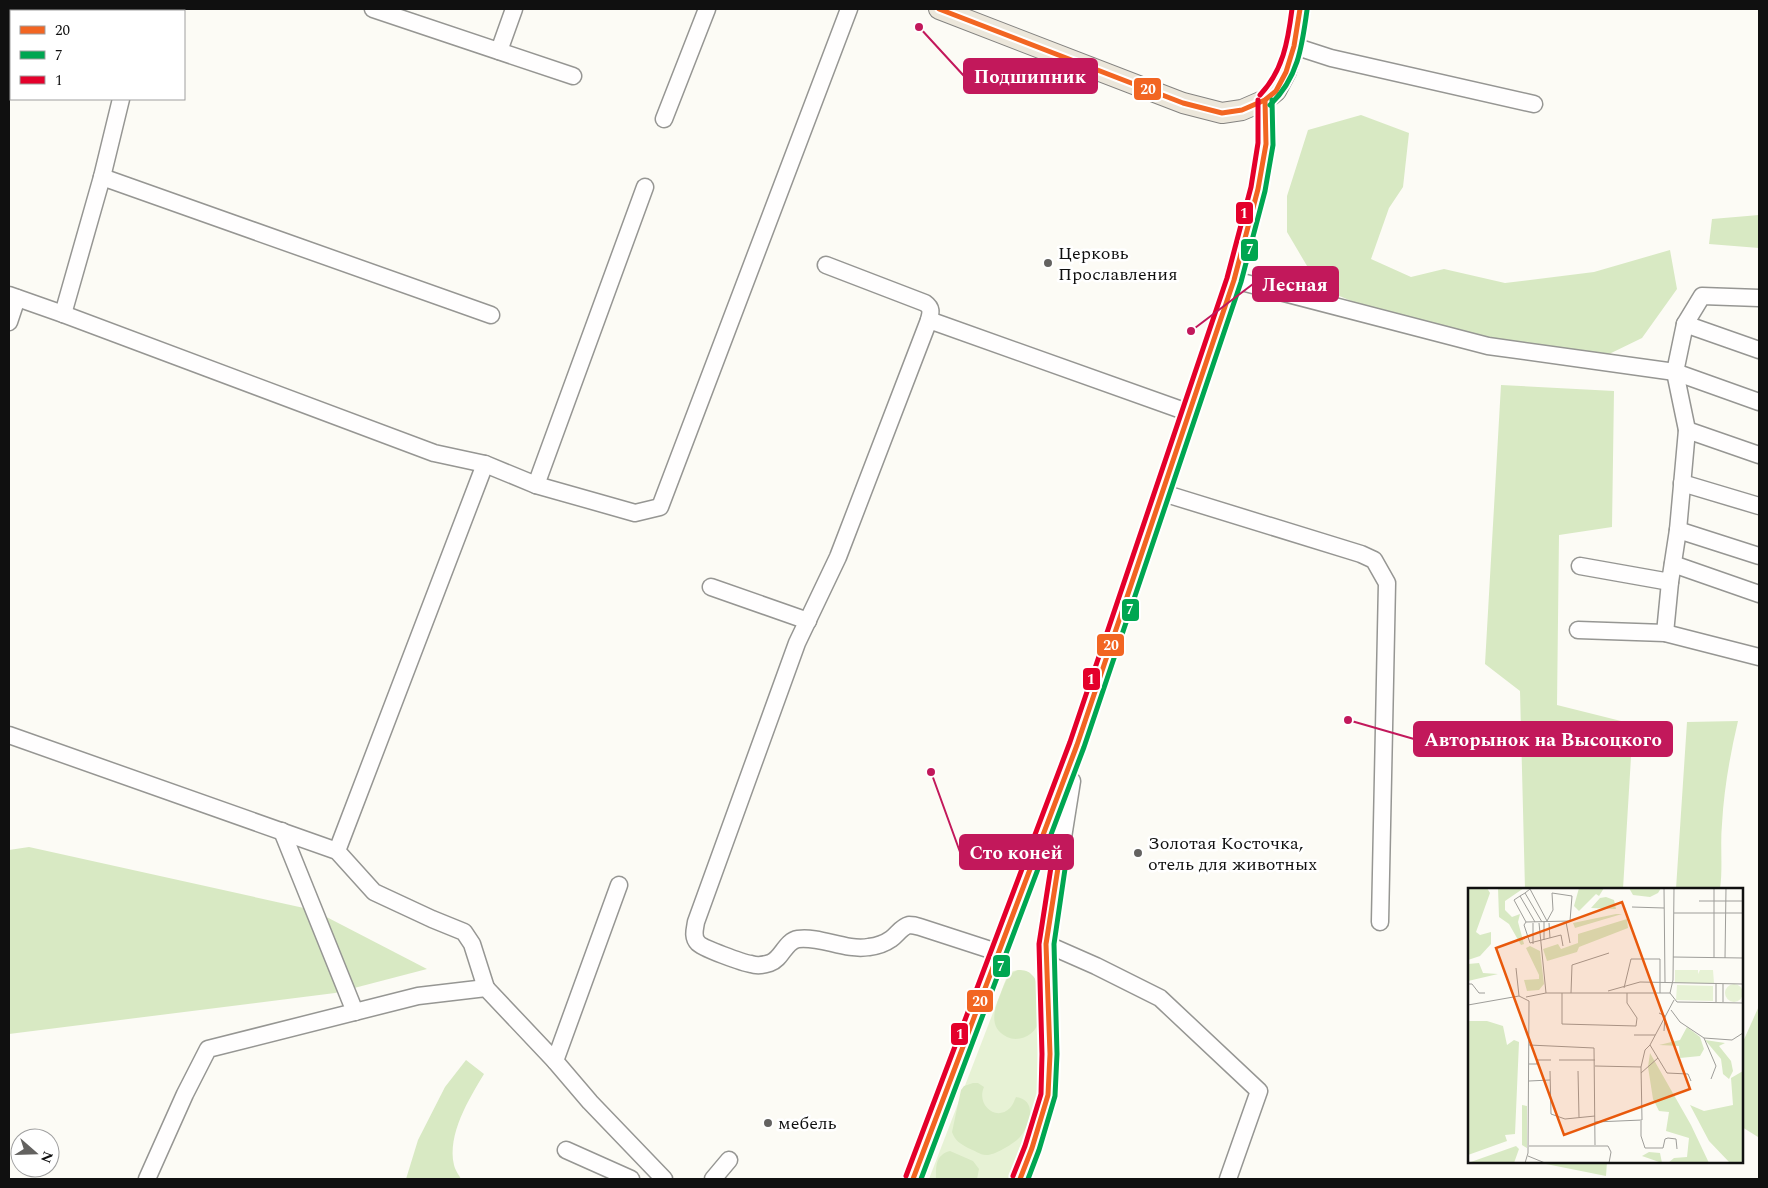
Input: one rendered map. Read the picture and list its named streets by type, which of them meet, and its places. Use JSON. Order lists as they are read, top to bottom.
{
  "places": [
    "Подшипник",
    "Церковь Прославления",
    "Лесная",
    "Авторынок на Высоцкого",
    "Сто коней",
    "Золотая Косточка, отель для животных",
    "мебель"
  ],
  "lines": ["transit line 20", "transit line 1", "transit line 7"],
  "legend": ["20", "7", "1"],
  "north": "right"
}
